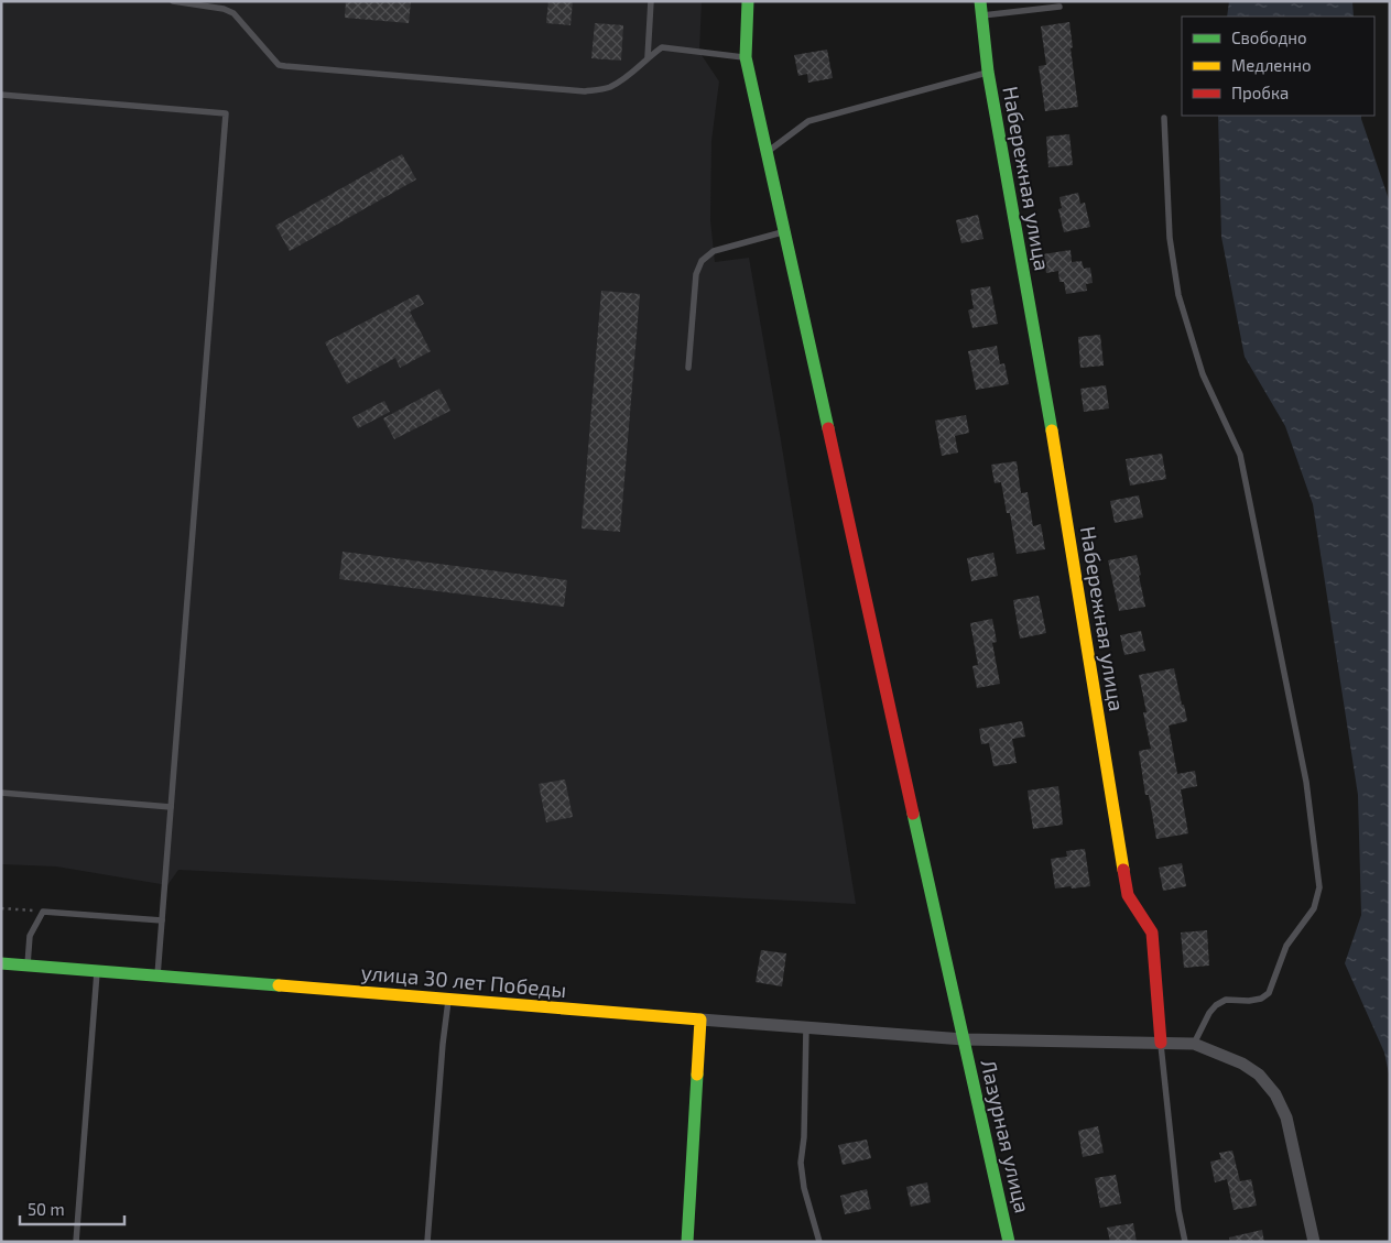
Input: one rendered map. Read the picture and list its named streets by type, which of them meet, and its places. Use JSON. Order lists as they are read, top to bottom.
{
  "streets": {
    "street": ["Набережная улица", "улица 30 лет Победы", "Лазурная улица"]
  },
  "legend": ["Свободно", "Медленно", "Пробка"],
  "scale_bar": "50 m"
}
